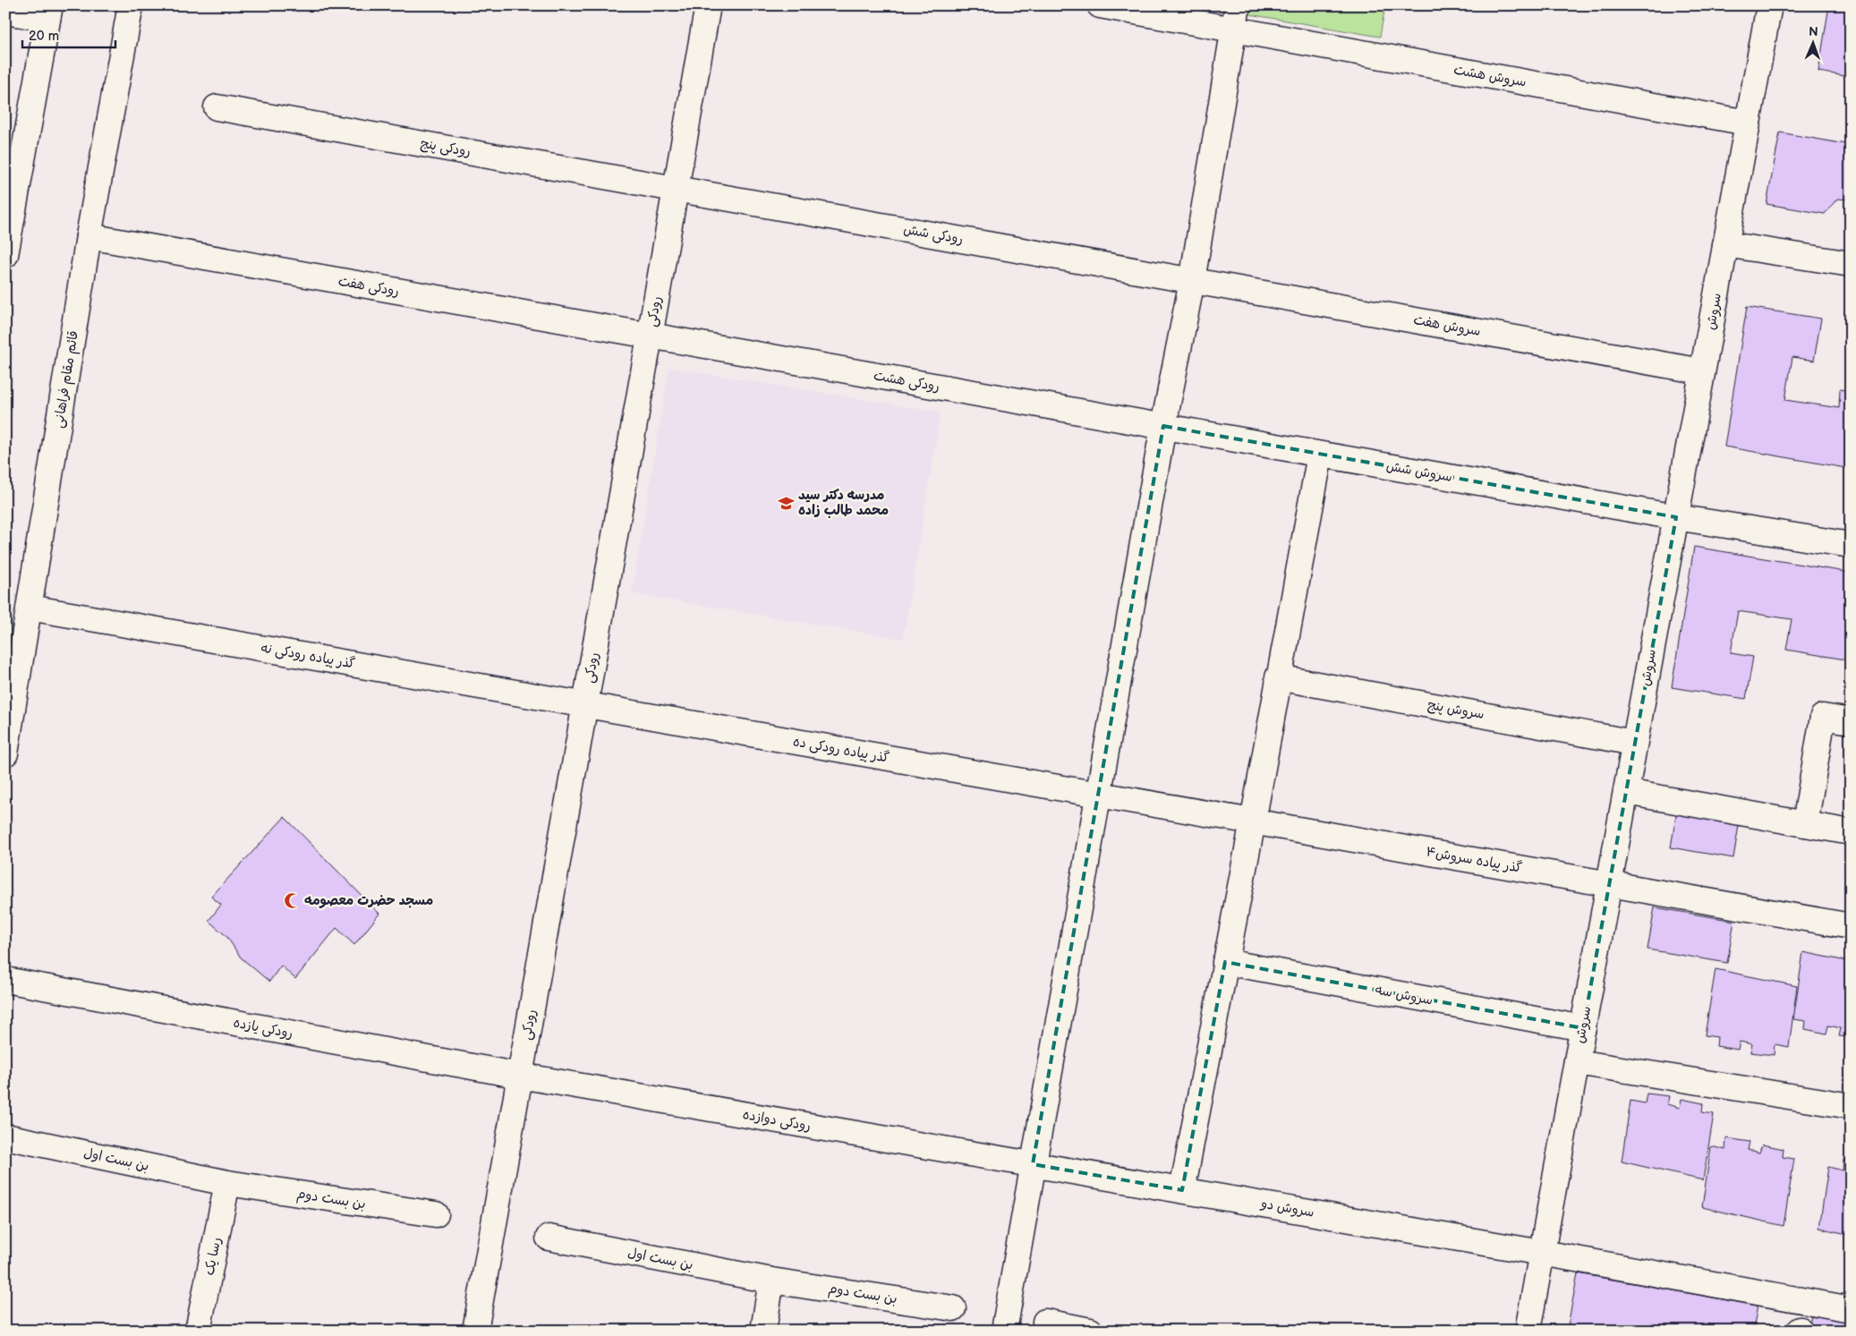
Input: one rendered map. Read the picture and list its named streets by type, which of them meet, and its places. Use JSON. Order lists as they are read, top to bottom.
{
  "streets": {
    "street": [
      "سروش هشت",
      "رودکی پنج",
      "رودکی شش",
      "رودکی هفت",
      "رودکی",
      "سروش",
      "سروش هفت",
      "قائم مقام فراهانی",
      "رودکی هشت",
      "سروش شش",
      "گذر پیاده رودکی نه",
      "سروش پنج",
      "گذر پیاده رودکی ده",
      "گذر پیاده سروش۴",
      "سروش سه",
      "رودکی یازده",
      "رودکی دوازده",
      "بن بست اول",
      "بن بست دوم",
      "سروش دو",
      "رسا یک"
    ]
  },
  "crossings": [
    ["سروش هشت", "سروش"],
    ["رودکی پنج", "رودکی شش"],
    ["رودکی پنج", "رودکی"],
    ["رودکی شش", "رودکی"],
    ["رودکی شش", "سروش هفت"],
    ["رودکی هفت", "رودکی"],
    ["رودکی هفت", "قائم مقام فراهانی"],
    ["رودکی هفت", "رودکی هشت"],
    ["رودکی", "رودکی هشت"],
    ["رودکی", "گذر پیاده رودکی نه"],
    ["رودکی", "گذر پیاده رودکی ده"],
    ["رودکی", "رودکی یازده"],
    ["رودکی", "رودکی دوازده"],
    ["سروش", "سروش هفت"],
    ["سروش", "سروش شش"],
    ["سروش", "سروش پنج"],
    ["سروش", "گذر پیاده سروش۴"],
    ["سروش", "سروش سه"],
    ["سروش", "سروش دو"],
    ["قائم مقام فراهانی", "گذر پیاده رودکی نه"],
    ["رودکی هشت", "سروش شش"],
    ["گذر پیاده رودکی نه", "گذر پیاده رودکی ده"],
    ["گذر پیاده رودکی ده", "گذر پیاده سروش۴"],
    ["رودکی یازده", "رودکی دوازده"],
    ["رودکی دوازده", "سروش دو"],
    ["بن بست اول", "بن بست دوم"],
    ["بن بست اول", "رسا یک"],
    ["بن بست دوم", "رسا یک"]
  ],
  "places": {
    "school or university": ["مدرسه دکتر سید محمد طالب زاده"],
    "mosque": ["مسجد حضرت معصومه"]
  },
  "scale_bar": "20 m",
  "north": "top"
}
